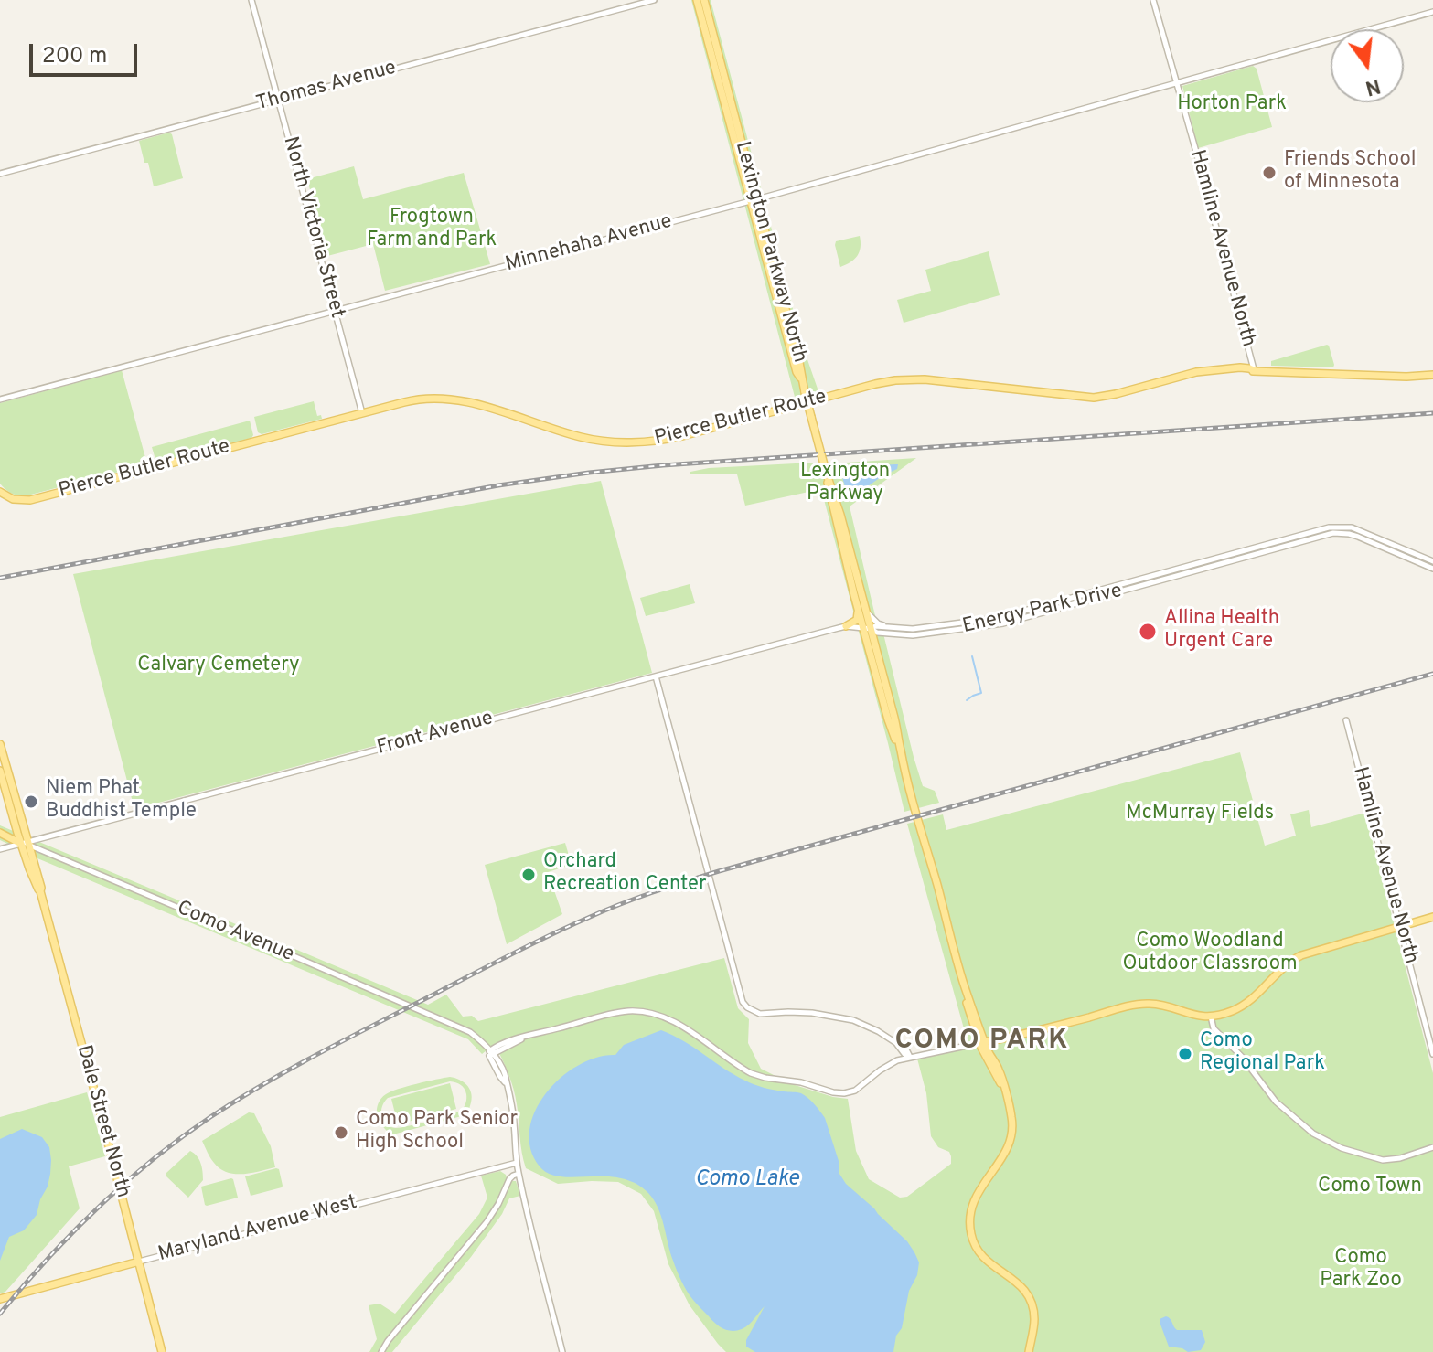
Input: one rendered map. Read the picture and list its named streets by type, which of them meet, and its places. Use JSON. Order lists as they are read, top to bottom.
{
  "streets": {
    "main road": [
      "Lexington Parkway North",
      "Pierce Butler Route",
      "Como Avenue",
      "Dale Street North",
      "Maryland Avenue West"
    ],
    "street": [
      "Thomas Avenue",
      "North Victoria Street",
      "Minnehaha Avenue",
      "Hamline Avenue North",
      "Energy Park Drive",
      "Front Avenue"
    ]
  },
  "crossings": [
    ["Thomas Avenue", "North Victoria Street"],
    ["North Victoria Street", "Minnehaha Avenue"],
    ["North Victoria Street", "Pierce Butler Route"],
    ["Minnehaha Avenue", "Hamline Avenue North"],
    ["Minnehaha Avenue", "Lexington Parkway North"],
    ["Hamline Avenue North", "Pierce Butler Route"],
    ["Energy Park Drive", "Front Avenue"],
    ["Front Avenue", "Como Avenue"],
    ["Front Avenue", "Dale Street North"],
    ["Como Avenue", "Dale Street North"],
    ["Dale Street North", "Maryland Avenue West"]
  ],
  "districts": ["COMO PARK"],
  "water": ["Como Lake"],
  "parks": [
    "Horton Park",
    "Frogtown Farm and Park",
    "Lexington Parkway",
    "Calvary Cemetery",
    "McMurray Fields",
    "Como Woodland Outdoor Classroom",
    "Como Town",
    "Como Park Zoo"
  ],
  "places": [
    "Friends School of Minnesota",
    "Allina Health Urgent Care",
    "Niem Phat Buddhist Temple",
    "Orchard Recreation Center",
    "Como Regional Park",
    "Como Park Senior High School"
  ],
  "scale_bar": "200 m",
  "north": "bottom"
}
